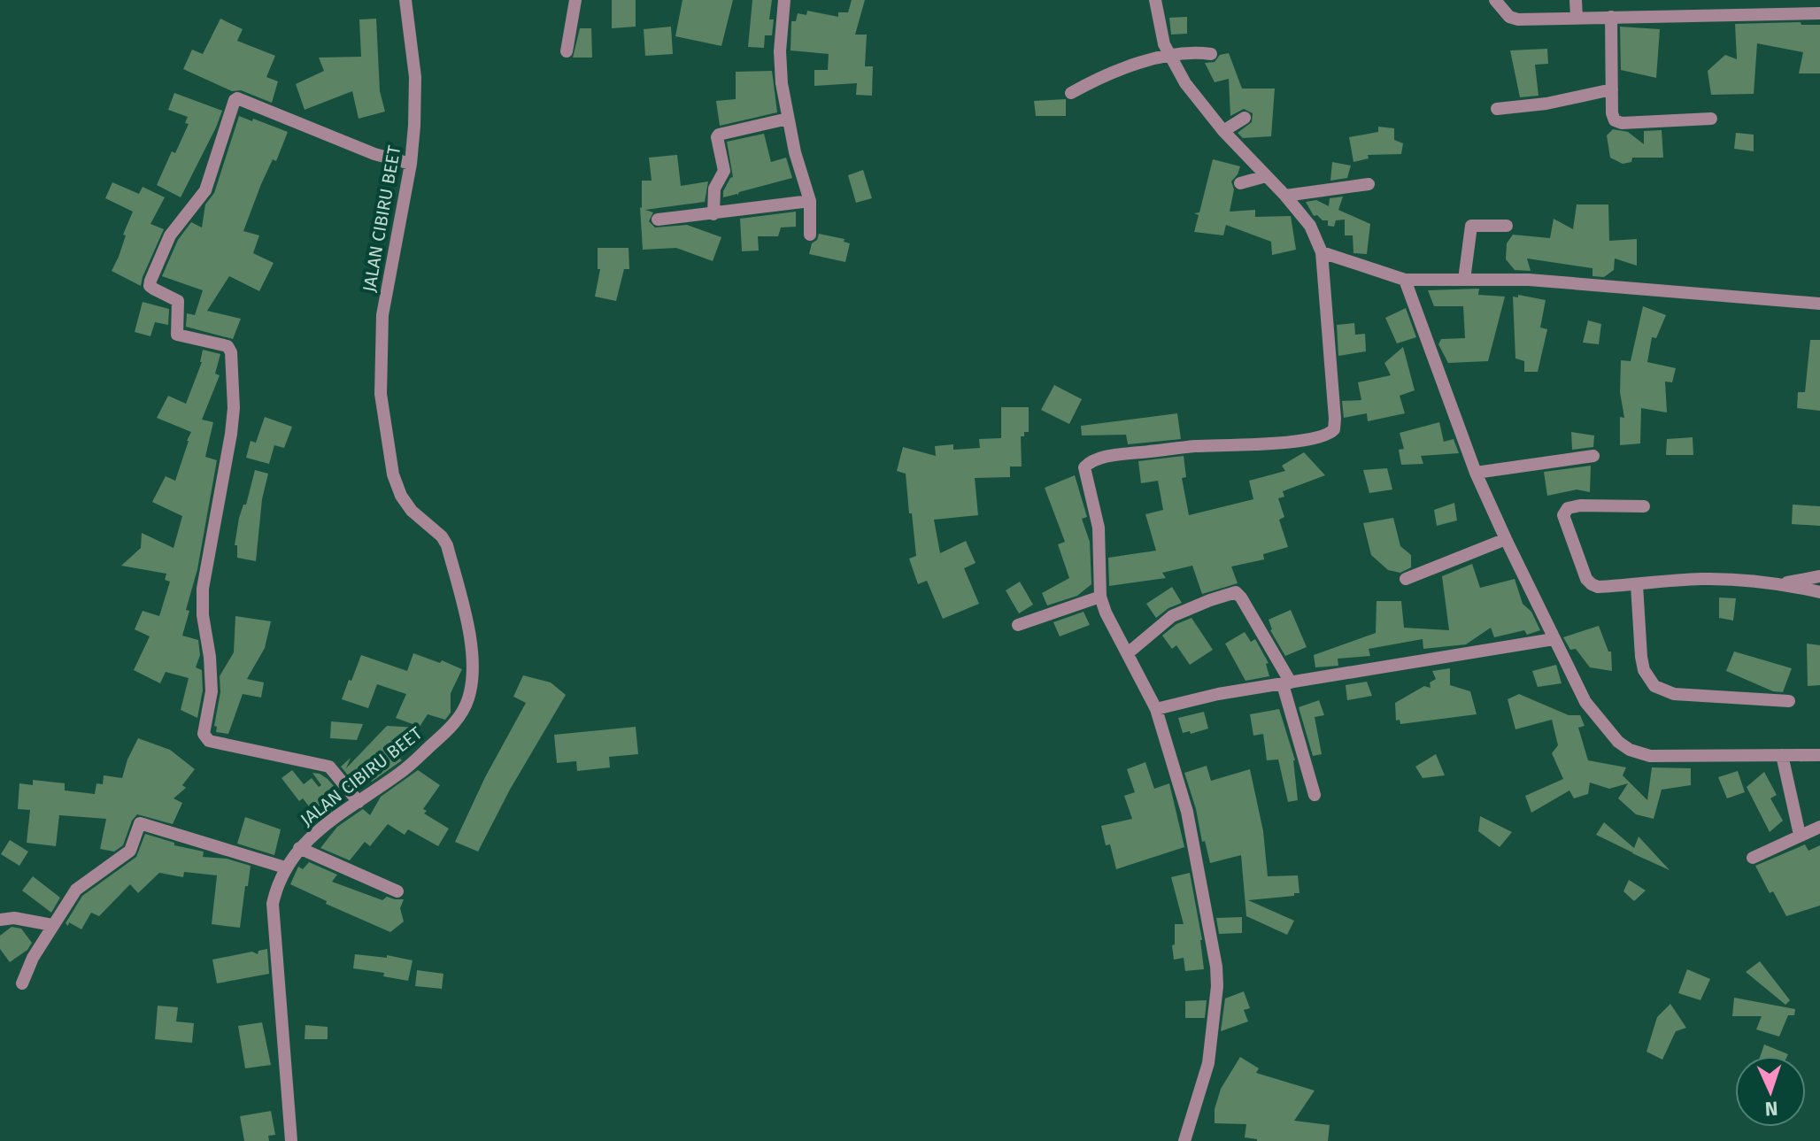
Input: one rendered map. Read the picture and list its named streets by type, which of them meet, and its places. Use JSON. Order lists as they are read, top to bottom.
{
  "streets": {
    "street": ["JALAN CIBIRU BEET"]
  },
  "north": "bottom"
}
